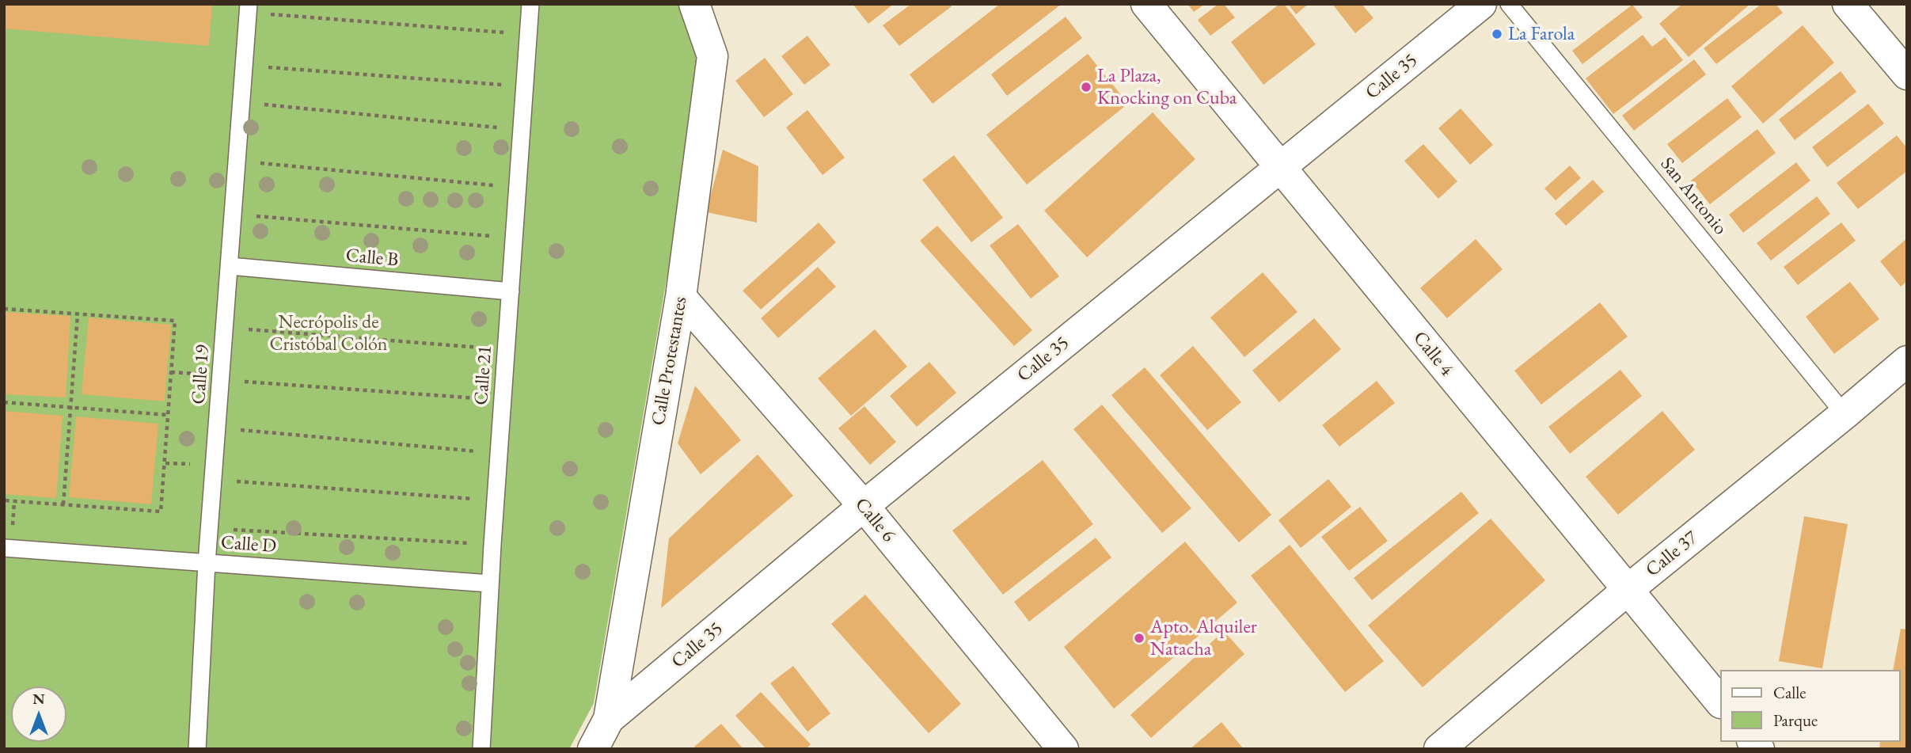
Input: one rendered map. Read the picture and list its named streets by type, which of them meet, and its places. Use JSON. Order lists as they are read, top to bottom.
{
  "streets": {
    "street": [
      "Calle 35",
      "Calle 4",
      "Calle Protestantes",
      "Calle 6",
      "Calle 37"
    ],
    "lane": [
      "San Antonio",
      "Calle B",
      "Calle 19",
      "Calle 21",
      "Calle D"
    ]
  },
  "crossings": [
    ["Calle 35", "Calle 4"],
    ["Calle 35", "Calle Protestantes"],
    ["Calle 35", "Calle 6"],
    ["San Antonio", "Calle 37"],
    ["Calle B", "Calle 19"],
    ["Calle B", "Calle 21"],
    ["Calle 4", "Calle 37"],
    ["Calle Protestantes", "Calle 6"],
    ["Calle 19", "Calle D"],
    ["Calle 21", "Calle D"]
  ],
  "parks": ["Necrópolis de Cristóbal Colón"],
  "places": ["La Farola", "La Plaza, Knocking on Cuba", "Apto. Alquiler Natacha"],
  "legend": ["Calle", "Parque"],
  "north": "top"
}
